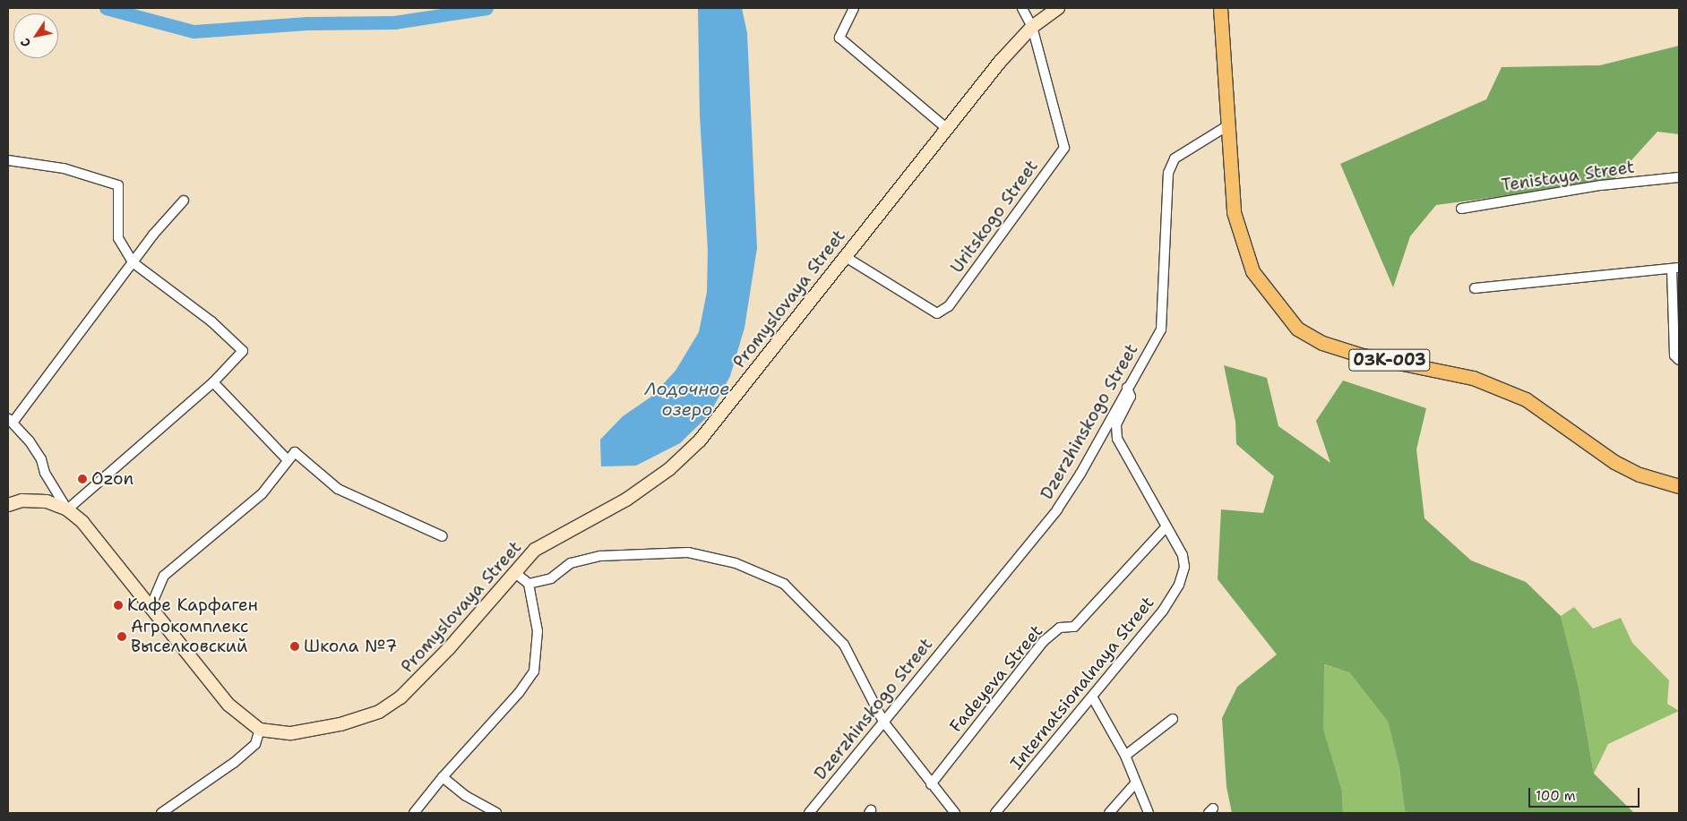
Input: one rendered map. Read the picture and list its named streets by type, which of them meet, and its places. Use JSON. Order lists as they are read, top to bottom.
{
  "streets": {
    "main road": ["Promyslovaya Street", "03К-003"],
    "street": [
      "Tenistaya Street",
      "Uritskogo Street",
      "Dzerzhinskogo Street",
      "Fadeyeva Street",
      "Internatsionalnaya Street"
    ]
  },
  "crossings": [
    ["Uritskogo Street", "Promyslovaya Street"],
    ["03К-003", "Dzerzhinskogo Street"],
    ["Fadeyeva Street", "Internatsionalnaya Street"]
  ],
  "water": ["Лодочное озеро"],
  "places": [
    "Ozon",
    "Кафе Карфаген",
    "Агрокомплекс Выселковский",
    "Школа №7"
  ],
  "scale_bar": "100 m",
  "north": "bottom left"
}
